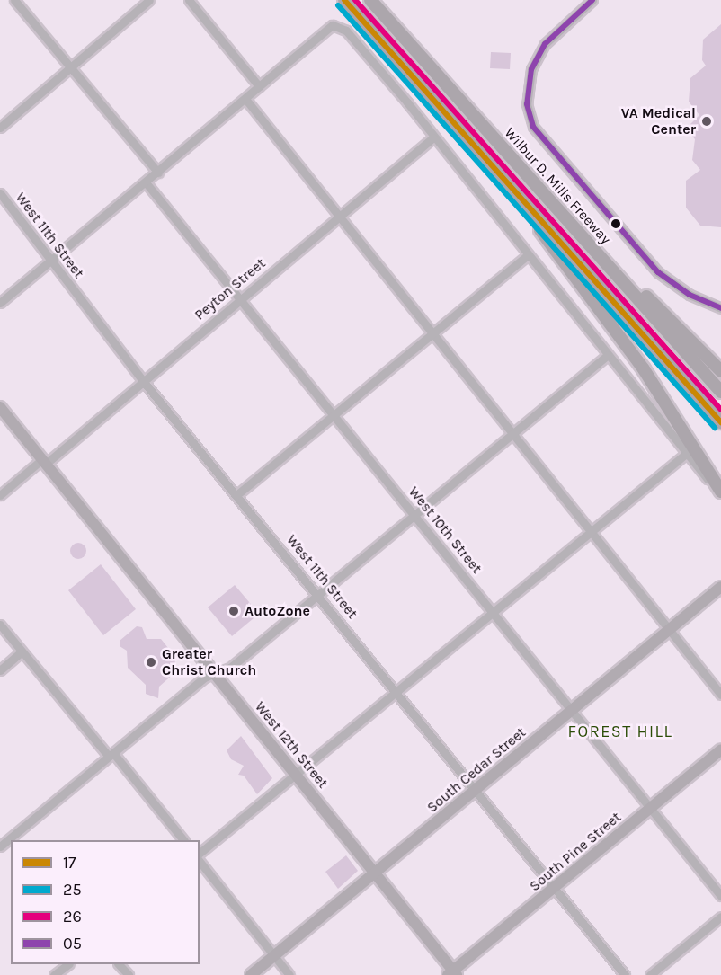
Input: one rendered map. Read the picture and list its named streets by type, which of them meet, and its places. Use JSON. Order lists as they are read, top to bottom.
{
  "streets": {
    "highway": ["Wilbur D. Mills Freeway"],
    "main road": ["West 12th Street", "South Cedar Street", "South Pine Street"],
    "street": ["West 11th Street", "Peyton Street", "West 10th Street"]
  },
  "crossings": [
    ["West 11th Street", "Peyton Street"],
    ["West 11th Street", "South Cedar Street"],
    ["West 11th Street", "South Pine Street"],
    ["Peyton Street", "West 10th Street"],
    ["Peyton Street", "West 12th Street"],
    ["West 10th Street", "South Cedar Street"],
    ["West 10th Street", "South Pine Street"],
    ["West 12th Street", "South Cedar Street"],
    ["West 12th Street", "South Pine Street"]
  ],
  "districts": ["FOREST HILL"],
  "places": ["VA Medical Center", "AutoZone", "Greater Christ Church"],
  "lines": [
    "transit line 17",
    "transit line 26",
    "transit line 05",
    "transit line 25"
  ],
  "legend": [
    "17",
    "25",
    "26",
    "05"
  ]
}
